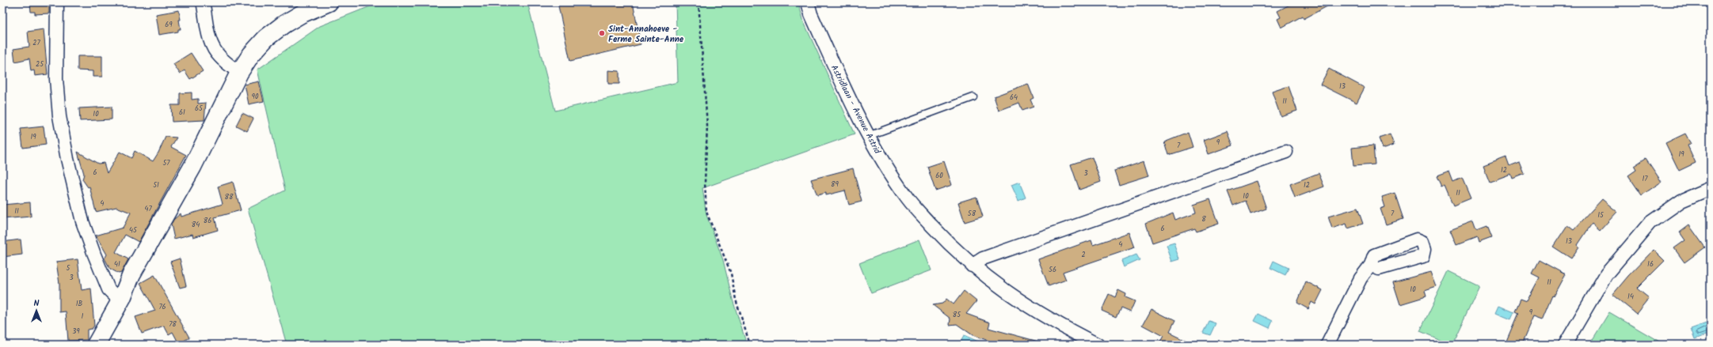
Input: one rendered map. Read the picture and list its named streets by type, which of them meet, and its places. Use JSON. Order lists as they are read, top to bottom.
{
  "streets": {
    "street": ["Astridlaan - Avenue Astrid"]
  },
  "places": ["Sint-Annahoeve - Ferme Sainte-Anne"],
  "house_numbers": [
    "69",
    "27",
    "25",
    "13",
    "90",
    "64",
    "11",
    "65",
    "61",
    "10",
    "19",
    "9",
    "7",
    "19",
    "57",
    "12",
    "6",
    "3",
    "60",
    "17",
    "89",
    "51",
    "12",
    "11",
    "10",
    "88",
    "4",
    "47",
    "11",
    "58",
    "7",
    "15",
    "8",
    "86",
    "84",
    "6",
    "45",
    "13",
    "4",
    "2",
    "41",
    "16",
    "5",
    "56",
    "3",
    "11",
    "10",
    "14",
    "1B",
    "76",
    "9",
    "85",
    "1",
    "78",
    "39"
  ],
  "north": "top"
}
